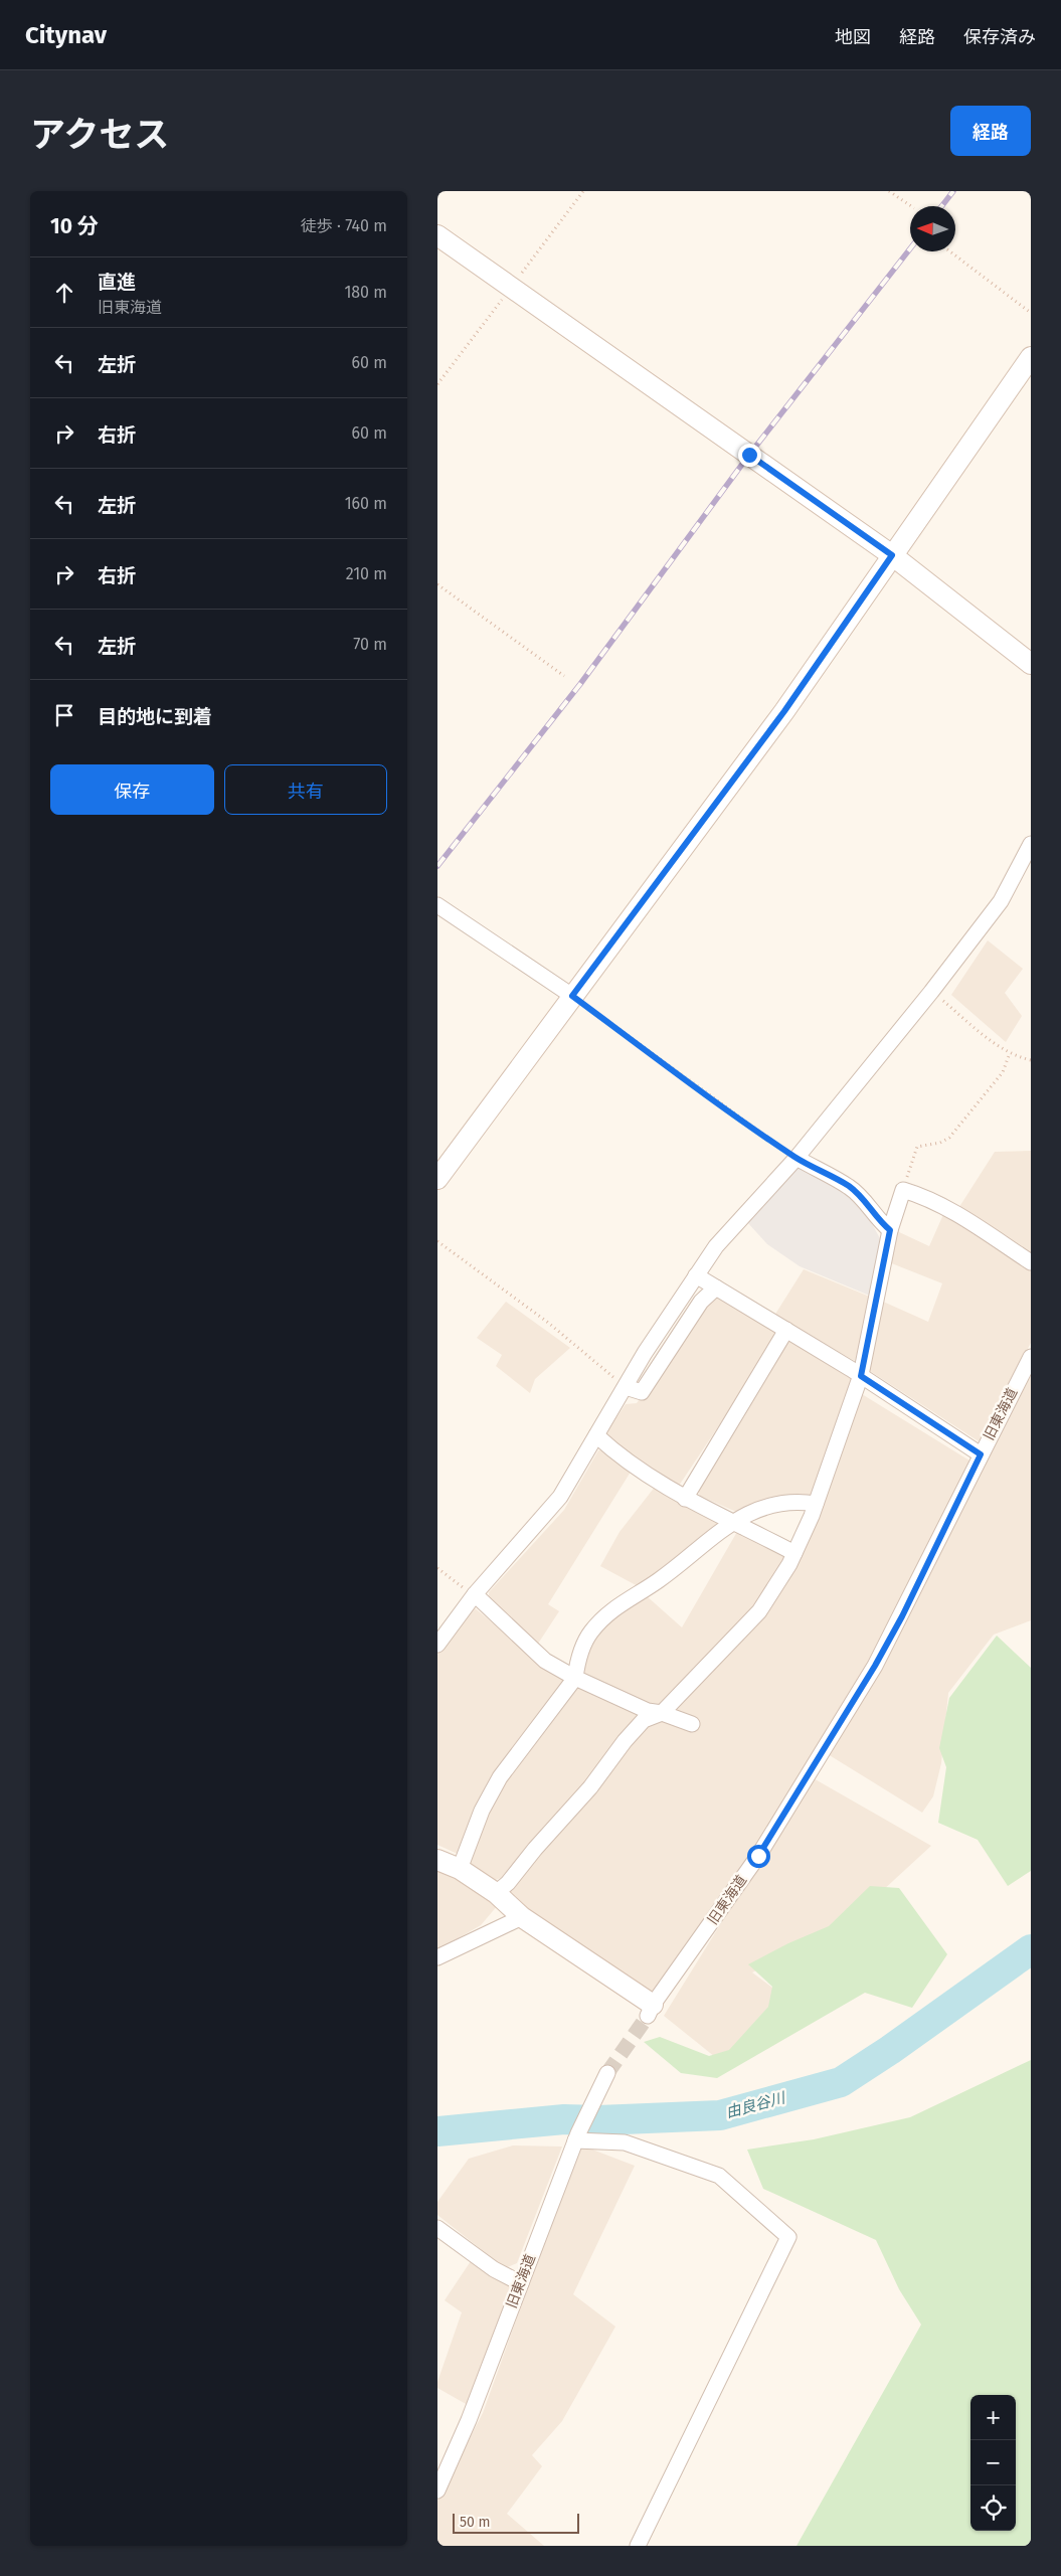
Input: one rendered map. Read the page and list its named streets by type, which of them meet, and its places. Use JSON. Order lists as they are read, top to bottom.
{
  "streets": {
    "street": ["旧東海道"]
  },
  "water": ["由良谷川"],
  "scale_bar": "50 m",
  "north": "left",
  "page": {
    "header": "Citynav",
    "nav": ["地図", "経路", "保存済み"],
    "title": "アクセス",
    "buttons": [
      "経路",
      ["保存", "共有"]
    ],
    "heading": ["10 分", "徒歩 · 740 m"],
    "list": [
      ["直進", "旧東海道", "180 m"],
      ["左折", "60 m"],
      ["右折", "60 m"],
      ["左折", "160 m"],
      ["右折", "210 m"],
      ["左折", "70 m"],
      "目的地に到着"
    ],
    "map_buttons": ["+", "−"],
    "scale": "50 m"
  }
}
